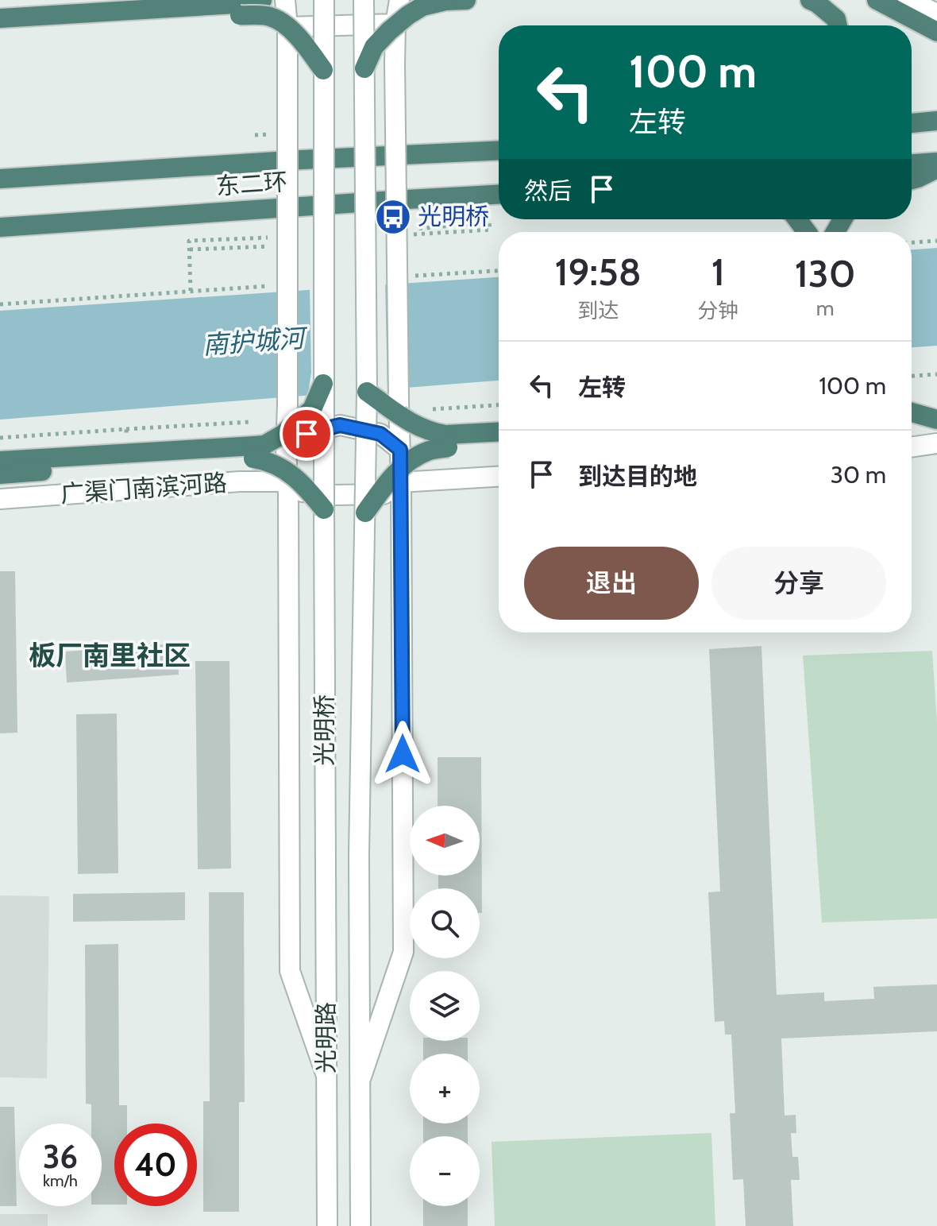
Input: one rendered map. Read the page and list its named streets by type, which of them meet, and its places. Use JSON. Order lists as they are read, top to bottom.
{
  "streets": {
    "highway": ["东二环"],
    "street": ["广渠门南滨河路", "光明桥", "光明路"]
  },
  "crossings": [
    ["光明桥", "光明路"]
  ],
  "districts": ["板厂南里社区"],
  "water": ["南护城河"],
  "places": {
    "bus stop": ["光明桥"]
  },
  "north": "left",
  "page": {
    "turn": ["100 m", "左转"],
    "then": "然后",
    "eta": [
      "19:58",
      "到达",
      "1",
      "分钟",
      "130",
      "m"
    ],
    "list": [
      {
        "name": "左转",
        "value": "100 m"
      },
      {
        "name": "到达目的地",
        "value": "30 m"
      }
    ],
    "buttons": ["退出", "分享"],
    "map_buttons": ["+", "−"],
    "speed": "36 km/h",
    "limit": "40"
  }
}
